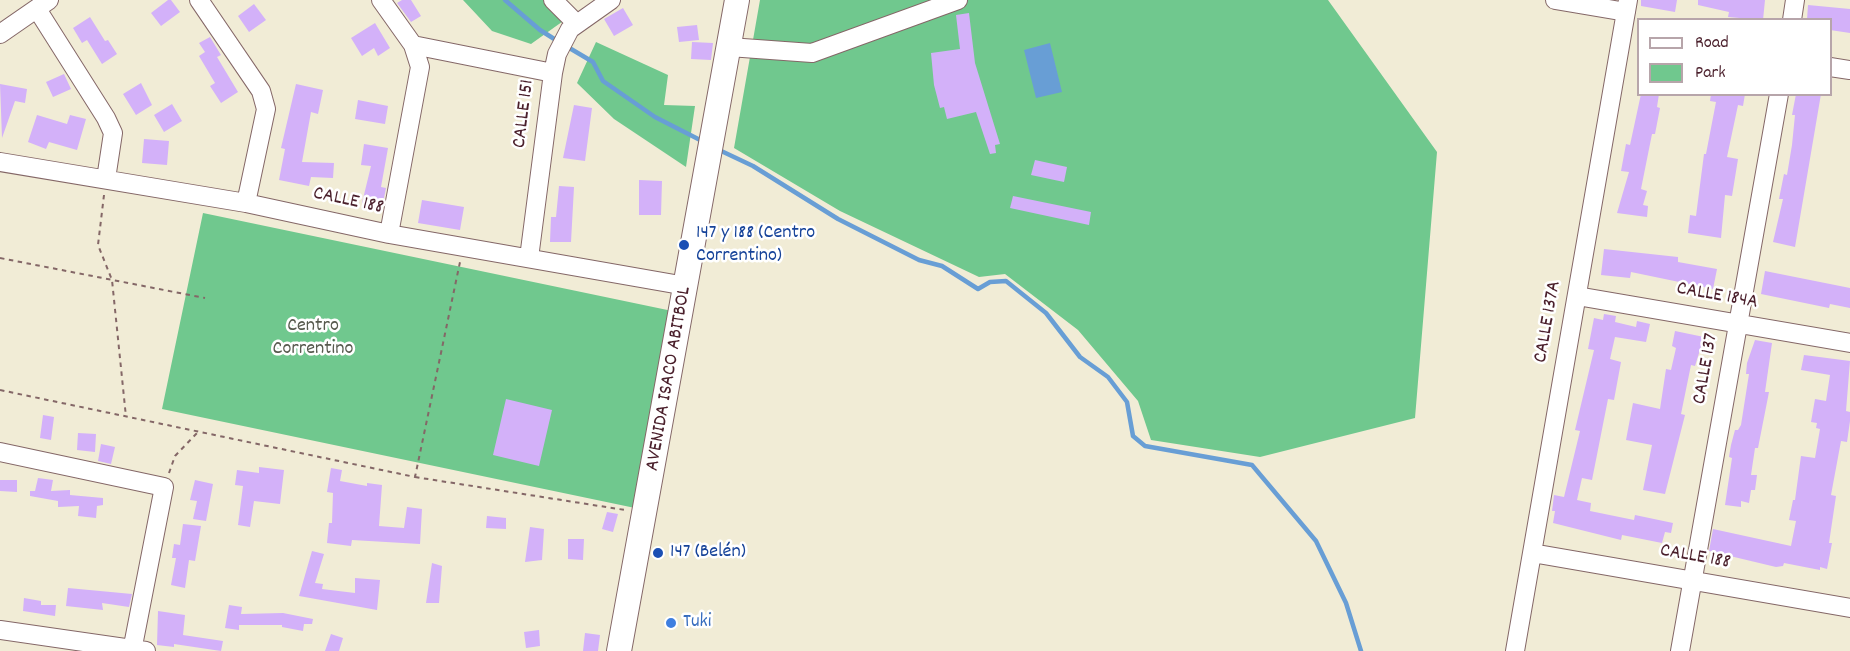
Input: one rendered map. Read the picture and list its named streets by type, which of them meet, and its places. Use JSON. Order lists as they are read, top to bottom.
{
  "streets": {
    "main road": ["AVENIDA ISACO ABITBOL"],
    "street": [
      "CALLE 151",
      "CALLE 188",
      "CALLE 184A",
      "CALLE 137A",
      "CALLE 137"
    ]
  },
  "crossings": [
    ["CALLE 151", "CALLE 188"],
    ["CALLE 188", "CALLE 137A"],
    ["CALLE 188", "CALLE 137"],
    ["CALLE 188", "AVENIDA ISACO ABITBOL"],
    ["CALLE 184A", "CALLE 137A"],
    ["CALLE 184A", "CALLE 137"]
  ],
  "parks": ["Centro Correntino"],
  "places": ["147 y 188 (Centro Correntino)", "147 (Belén)", "Tuki"],
  "legend": ["Road", "Park"]
}
